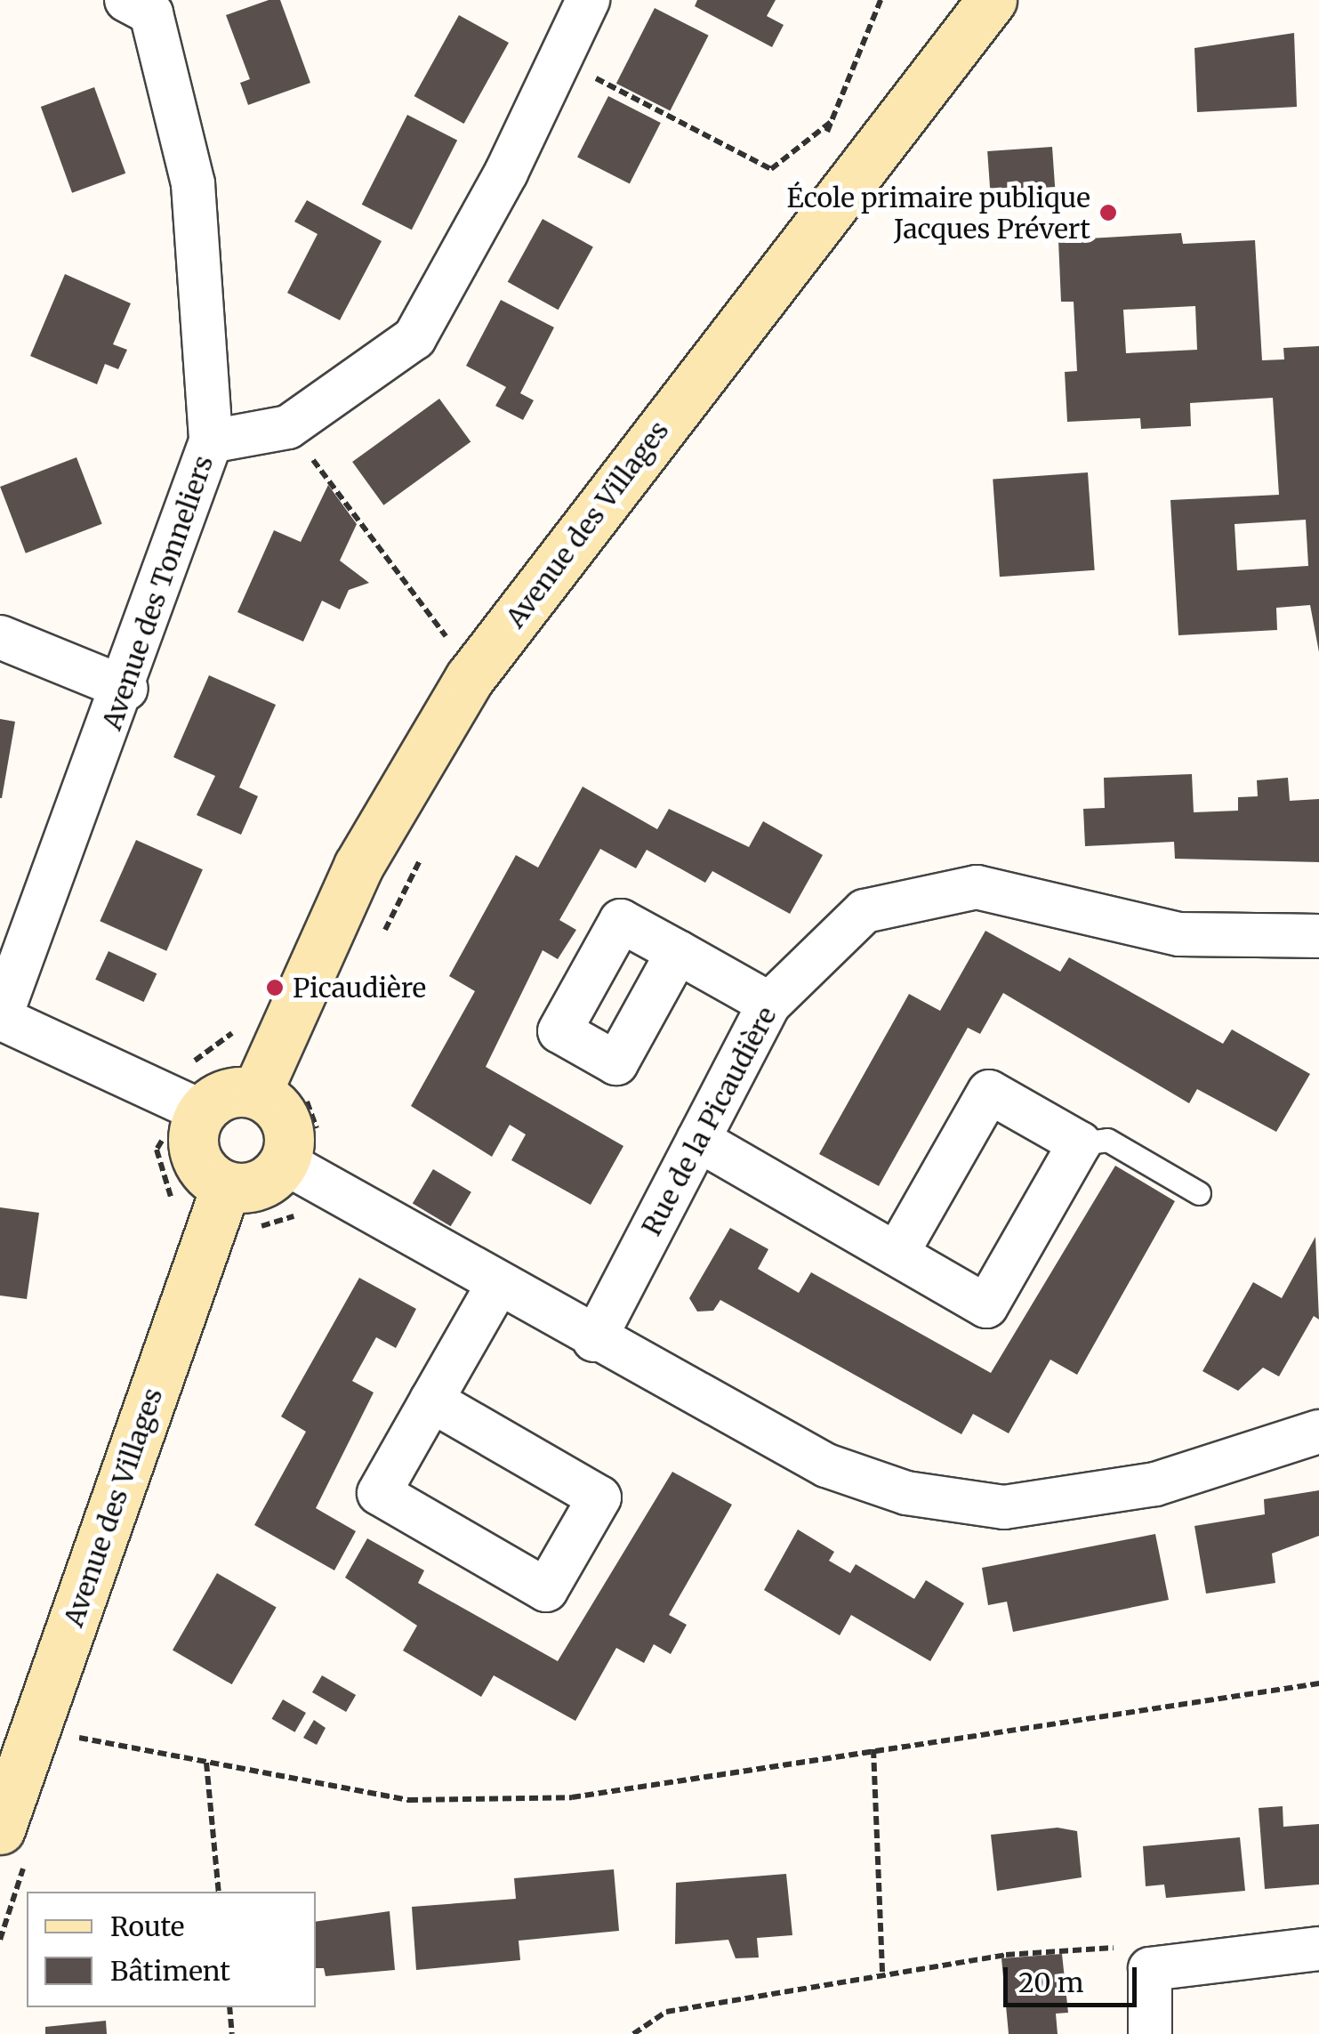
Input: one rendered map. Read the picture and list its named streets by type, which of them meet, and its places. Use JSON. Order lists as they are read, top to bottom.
{
  "streets": {
    "street": ["Avenue des Villages", "Avenue des Tonneliers", "Rue de la Picaudière"]
  },
  "places": ["École primaire publique Jacques Prévert", "Picaudière"],
  "legend": ["Route", "Bâtiment"],
  "scale_bar": "20 m"
}
